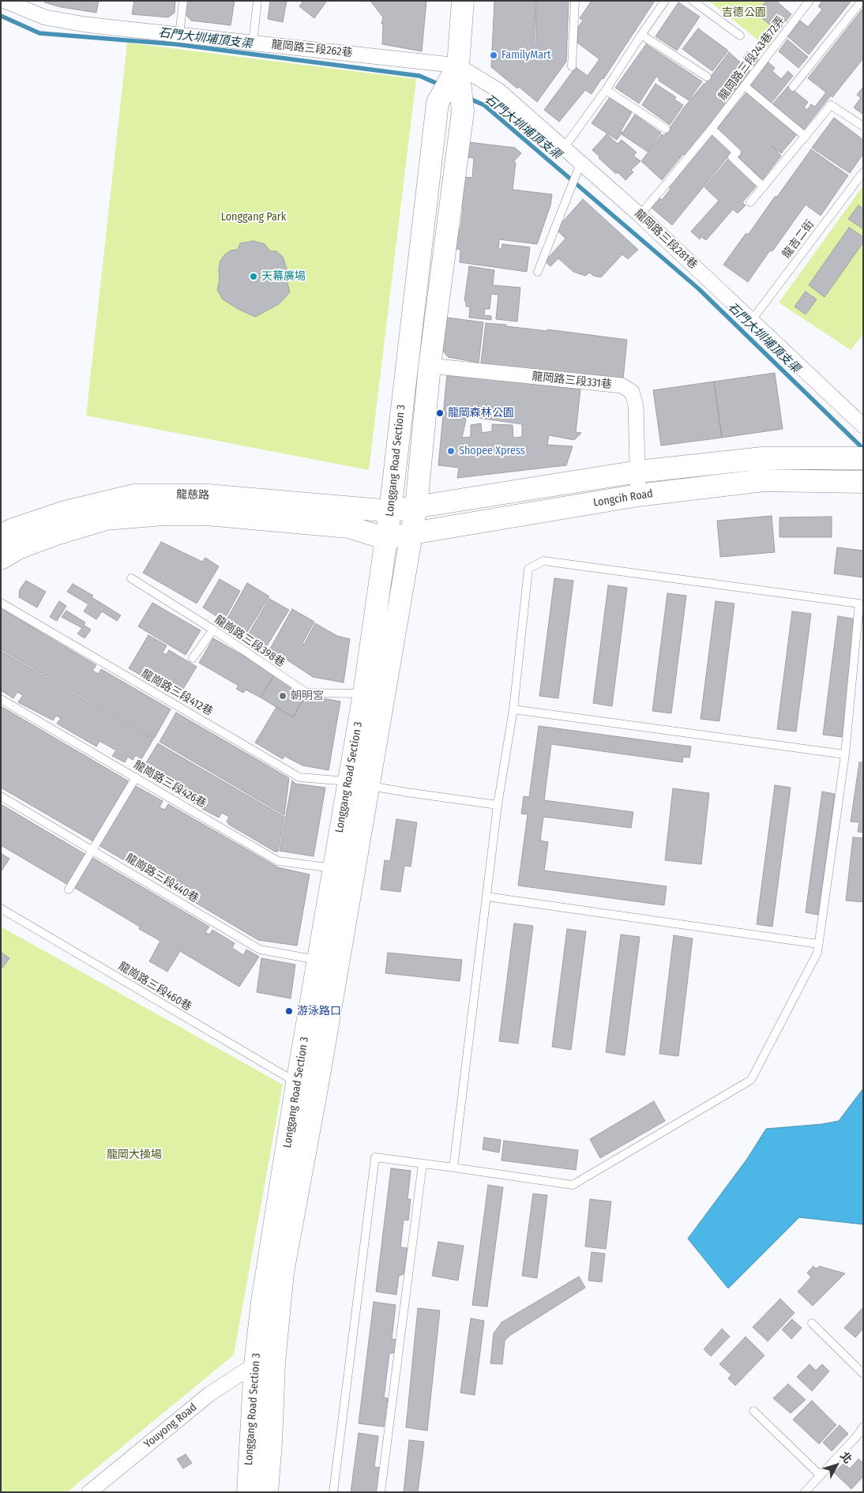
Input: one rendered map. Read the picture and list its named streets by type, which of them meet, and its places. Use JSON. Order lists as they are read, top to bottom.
{
  "streets": {
    "main road": ["Longgang Road Section 3", "龍慈路", "Longcih Road"],
    "street": [
      "龍岡路三段262巷",
      "龍岡路三段281巷",
      "龍岡路三段331巷",
      "Youyong Road"
    ],
    "lane": [
      "龍岡路三段243巷72弄",
      "龍吉二街",
      "龍崗路三段398巷",
      "龍崗路三段412巷",
      "龍崗路三段426巷",
      "龍崗路三段440巷",
      "龍崗路三段460巷"
    ]
  },
  "crossings": [
    ["龍岡路三段262巷", "龍岡路三段281巷"],
    ["龍岡路三段262巷", "Longgang Road Section 3"],
    ["龍岡路三段243巷72弄", "龍岡路三段281巷"],
    ["龍岡路三段281巷", "龍吉二街"],
    ["龍岡路三段281巷", "Longgang Road Section 3"],
    ["龍岡路三段331巷", "Longgang Road Section 3"],
    ["龍岡路三段331巷", "Longcih Road"],
    ["Longgang Road Section 3", "龍慈路"],
    ["Longgang Road Section 3", "Longcih Road"],
    ["Longgang Road Section 3", "龍崗路三段398巷"],
    ["Longgang Road Section 3", "龍崗路三段412巷"],
    ["Longgang Road Section 3", "龍崗路三段426巷"],
    ["Longgang Road Section 3", "龍崗路三段440巷"],
    ["Longgang Road Section 3", "龍崗路三段460巷"],
    ["Longgang Road Section 3", "Youyong Road"],
    ["龍慈路", "Longcih Road"]
  ],
  "water": ["石門大圳埔頂支渠"],
  "parks": ["吉德公園", "Longgang Park", "龍岡大操場"],
  "places": [
    "FamilyMart",
    "天幕廣場",
    "龍岡森林公園",
    "Shopee Xpress",
    "朝明宮",
    "游泳路口"
  ],
  "north": "top right"
}
